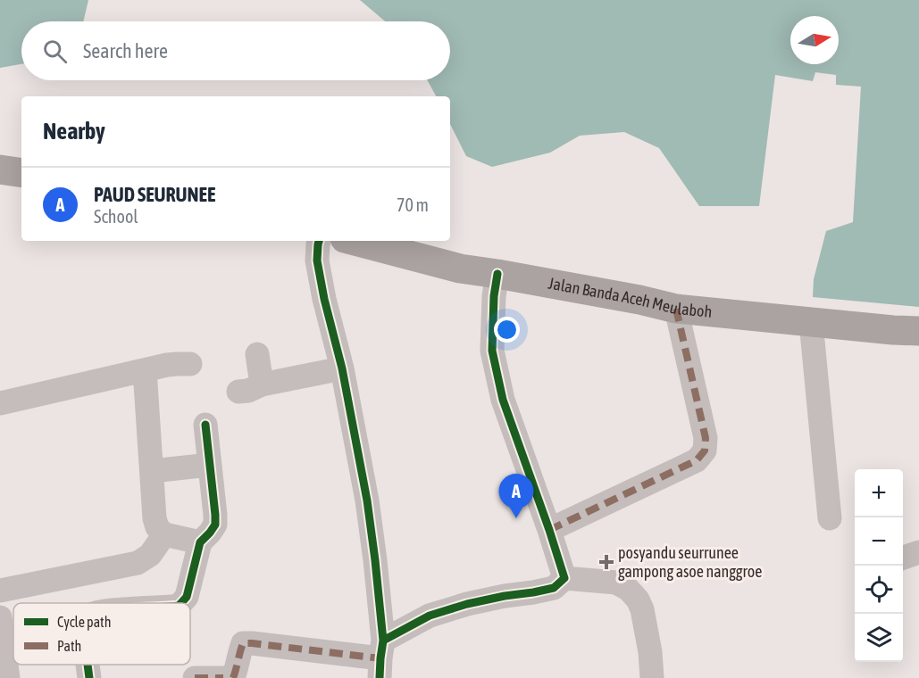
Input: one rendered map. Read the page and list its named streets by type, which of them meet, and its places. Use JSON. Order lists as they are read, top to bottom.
{
  "streets": {
    "highway": ["Jalan Banda Aceh Meulaboh"]
  },
  "places": {
    "health": ["posyandu seurrunee gampong asoe nanggroe"]
  },
  "legend": ["Cycle path", "Path"],
  "north": "right",
  "page": {
    "search": "Search here",
    "heading": "Nearby",
    "list": [
      {
        "mark": "A",
        "name": "PAUD SEURUNEE",
        "note": "School",
        "value": "70 m"
      }
    ],
    "map_buttons": ["+", "−"],
    "pins": "A"
  }
}
